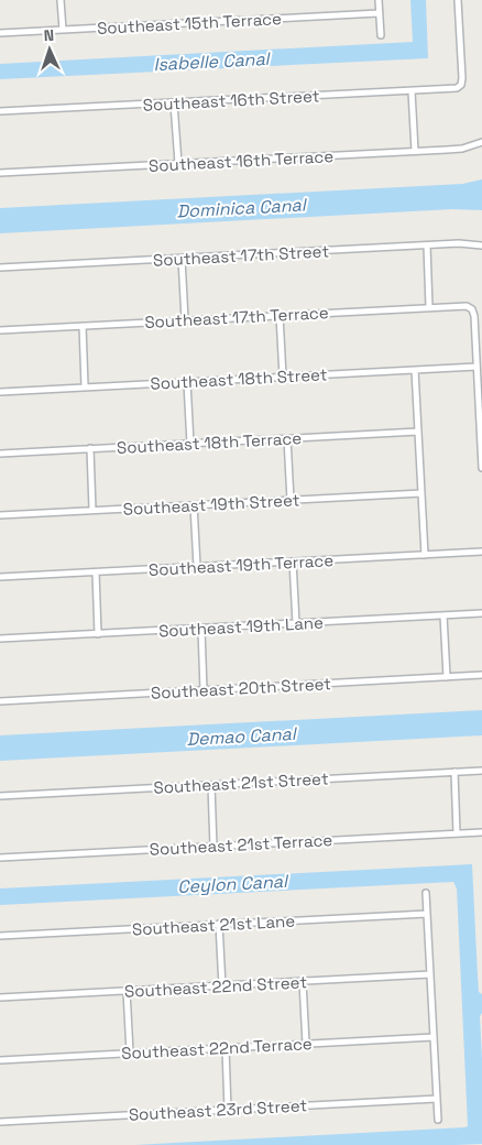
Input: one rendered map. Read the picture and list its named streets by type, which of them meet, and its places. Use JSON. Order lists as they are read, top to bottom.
{
  "streets": {
    "street": [
      "Southeast 15th Terrace",
      "Southeast 16th Street",
      "Southeast 16th Terrace",
      "Southeast 17th Street",
      "Southeast 17th Terrace",
      "Southeast 18th Street",
      "Southeast 18th Terrace",
      "Southeast 19th Street",
      "Southeast 19th Terrace",
      "Southeast 19th Lane",
      "Southeast 20th Street",
      "Southeast 21st Street",
      "Southeast 21st Terrace",
      "Southeast 21st Lane",
      "Southeast 22nd Street",
      "Southeast 22nd Terrace",
      "Southeast 23rd Street"
    ]
  },
  "crossings": [
    ["Southeast 17th Terrace", "Southeast 18th Street"]
  ],
  "water": [
    "Isabelle Canal",
    "Dominica Canal",
    "Demao Canal",
    "Ceylon Canal"
  ],
  "north": "top"
}
